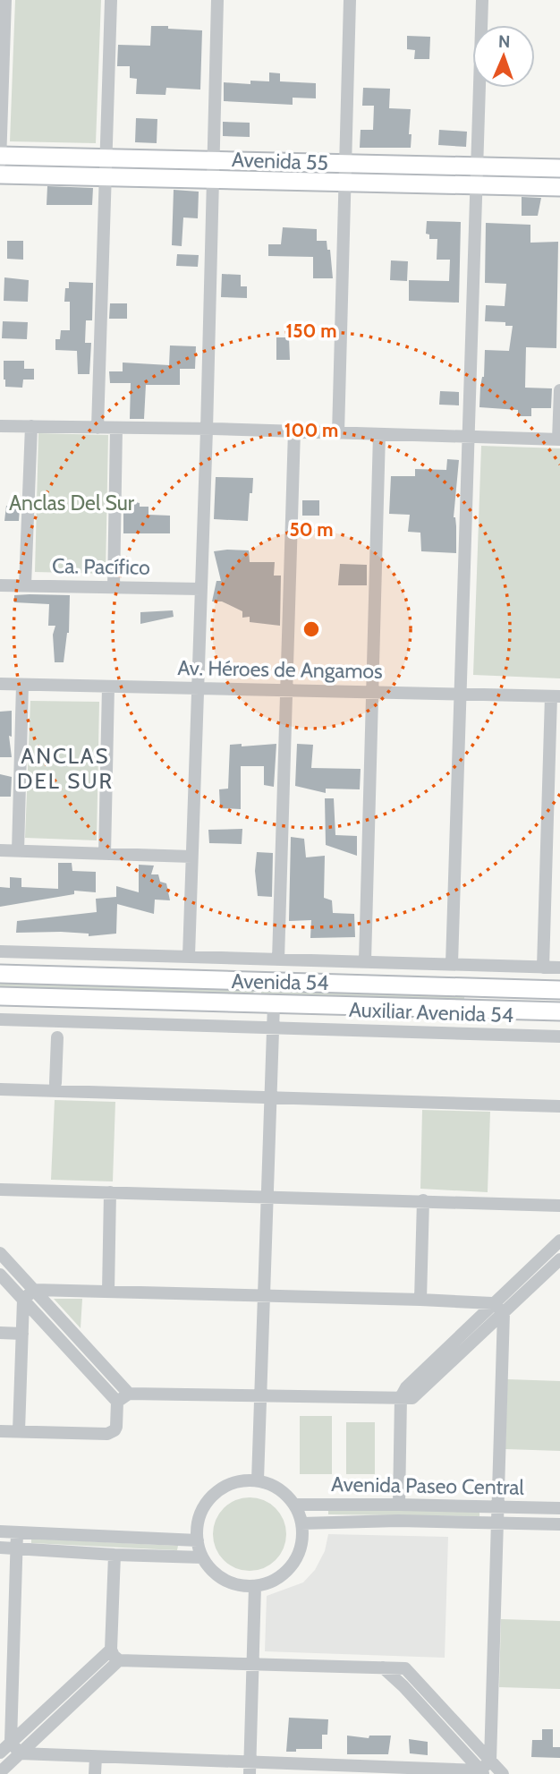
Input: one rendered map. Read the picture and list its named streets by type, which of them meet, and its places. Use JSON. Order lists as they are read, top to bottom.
{
  "streets": {
    "street": [
      "Avenida 55",
      "Ca. Pacífico",
      "Av. Héroes de Angamos",
      "Avenida 54",
      "Auxiliar Avenida 54",
      "Avenida Paseo Central"
    ]
  },
  "districts": ["ANCLAS DEL SUR"],
  "parks": ["Anclas Del Sur"],
  "north": "top",
  "rings": ["150 m", "100 m", "50 m"]
}
